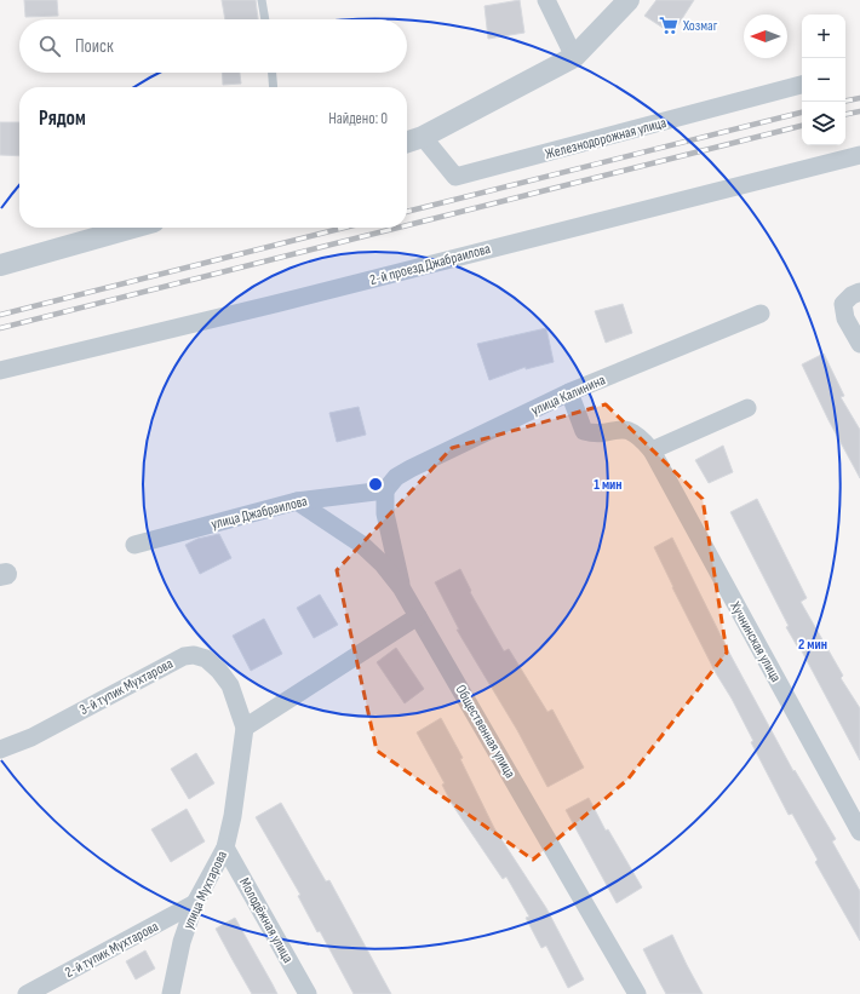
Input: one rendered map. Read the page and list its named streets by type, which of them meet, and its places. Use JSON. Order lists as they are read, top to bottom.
{
  "streets": {
    "street": [
      "Железнодорожная улица",
      "2-й проезд Джабраилова",
      "улица Калинина",
      "улица Джабраилова",
      "Хучнинская улица",
      "3-й тупик Мухтарова",
      "Общественная улица",
      "улица Мухтарова",
      "Молодёжная улица",
      "2-й тупик Мухтарова"
    ]
  },
  "crossings": [
    ["улица Калинина", "улица Джабраилова"],
    ["улица Калинина", "Хучнинская улица"],
    ["улица Джабраилова", "Общественная улица"],
    ["3-й тупик Мухтарова", "улица Мухтарова"],
    ["улица Мухтарова", "Молодёжная улица"],
    ["улица Мухтарова", "2-й тупик Мухтарова"]
  ],
  "places": {
    "supermarket": ["Хозмаг"]
  },
  "north": "left",
  "page": {
    "map_buttons": ["+", "−"],
    "search": "Поиск",
    "heading": ["Рядом", "Найдено: 0"]
  },
  "rings": ["1 мин", "2 мин"]
}
